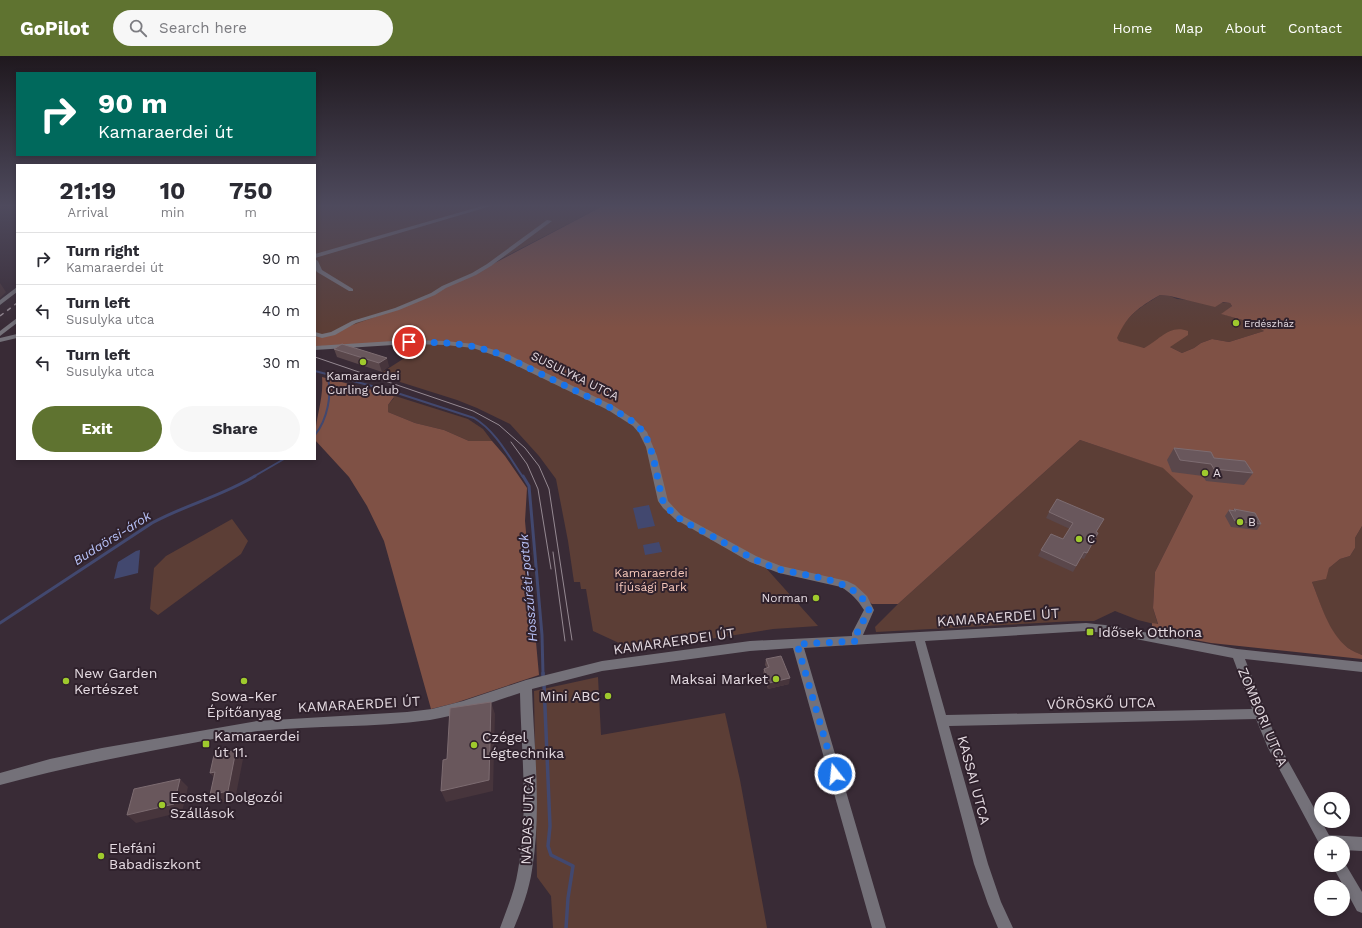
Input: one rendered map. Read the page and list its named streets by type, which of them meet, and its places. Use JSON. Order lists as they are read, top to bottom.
{
  "streets": {
    "street": [
      "SUSULYKA UTCA",
      "KAMARAERDEI ÚT",
      "VÖRÖSKŐ UTCA",
      "ZOMBORI UTCA",
      "KASSAI UTCA",
      "NÁDAS UTCA"
    ]
  },
  "crossings": [
    ["SUSULYKA UTCA", "KAMARAERDEI ÚT"],
    ["KAMARAERDEI ÚT", "ZOMBORI UTCA"],
    ["KAMARAERDEI ÚT", "KASSAI UTCA"],
    ["KAMARAERDEI ÚT", "NÁDAS UTCA"],
    ["VÖRÖSKŐ UTCA", "ZOMBORI UTCA"],
    ["VÖRÖSKŐ UTCA", "KASSAI UTCA"]
  ],
  "water": ["Budaörsi-árok", "Hosszúréti-patak"],
  "parks": ["Kamaraerdei Ifjúsági Park"],
  "places": {
    "other": [
      "Erdészház",
      "Kamaraerdei Curling Club",
      "A",
      "B",
      "C",
      "Norman",
      "Maksai Market",
      "New Garden Kertészet",
      "Sowa-Ker Építőanyag",
      "Mini ABC",
      "Czégel Légtechnika",
      "Ecostel Dolgozói Szállások",
      "Elefáni Babadiszkont"
    ],
    "transit": ["Idősek Otthona", "Kamaraerdei út 11."]
  },
  "page": {
    "header": "GoPilot",
    "search": "Search here",
    "nav": [
      "Home",
      "Map",
      "About",
      "Contact"
    ],
    "turn": ["90 m", "Kamaraerdei út"],
    "eta": [
      "21:19",
      "Arrival",
      "10",
      "min",
      "750",
      "m"
    ],
    "list": [
      {
        "name": "Turn right",
        "note": "Kamaraerdei út",
        "value": "90 m"
      },
      {
        "name": "Turn left",
        "note": "Susulyka utca",
        "value": "40 m"
      },
      {
        "name": "Turn left",
        "note": "Susulyka utca",
        "value": "30 m"
      }
    ],
    "buttons": ["Exit", "Share"],
    "map_buttons": ["+", "−"]
  }
}
